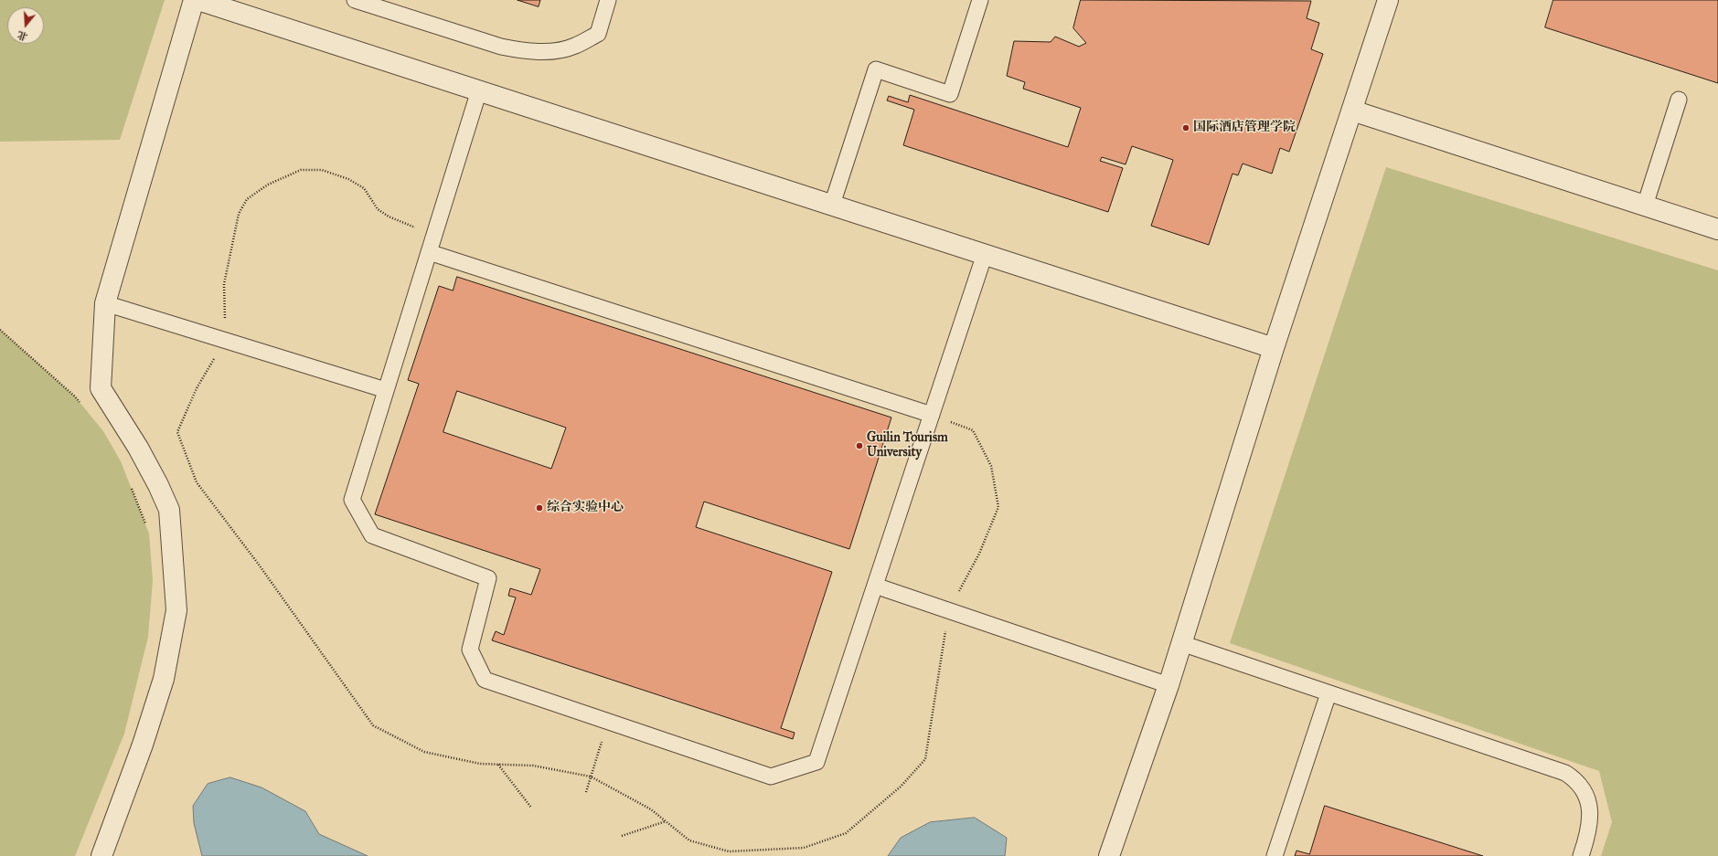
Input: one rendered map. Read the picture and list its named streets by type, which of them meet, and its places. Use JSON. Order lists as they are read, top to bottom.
{
  "places": ["国际酒店管理学院", "Guilin Tourism University", "综合实验中心"],
  "north": "bottom"
}
